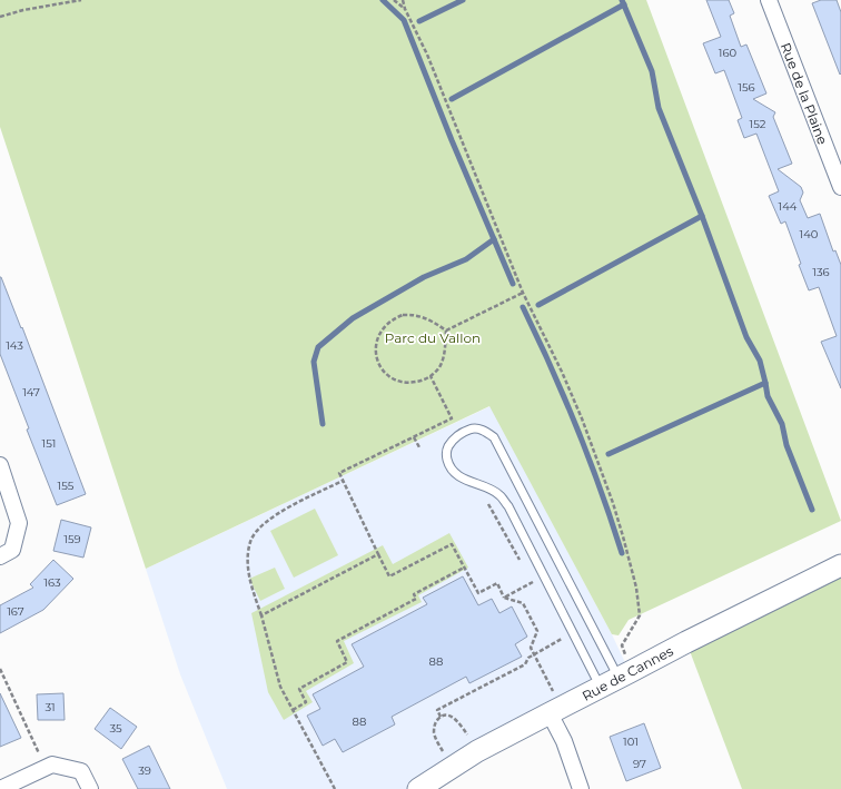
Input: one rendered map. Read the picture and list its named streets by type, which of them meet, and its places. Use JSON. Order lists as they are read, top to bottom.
{
  "streets": {
    "street": ["Rue de la Plaine", "Rue de Cannes"]
  },
  "parks": ["Parc du Vallon"],
  "house_numbers": [
    "160",
    "156",
    "152",
    "144",
    "140",
    "136",
    "143",
    "147",
    "151",
    "155",
    "159",
    "163",
    "167",
    "88",
    "31",
    "88",
    "35",
    "101",
    "97",
    "39"
  ]
}
